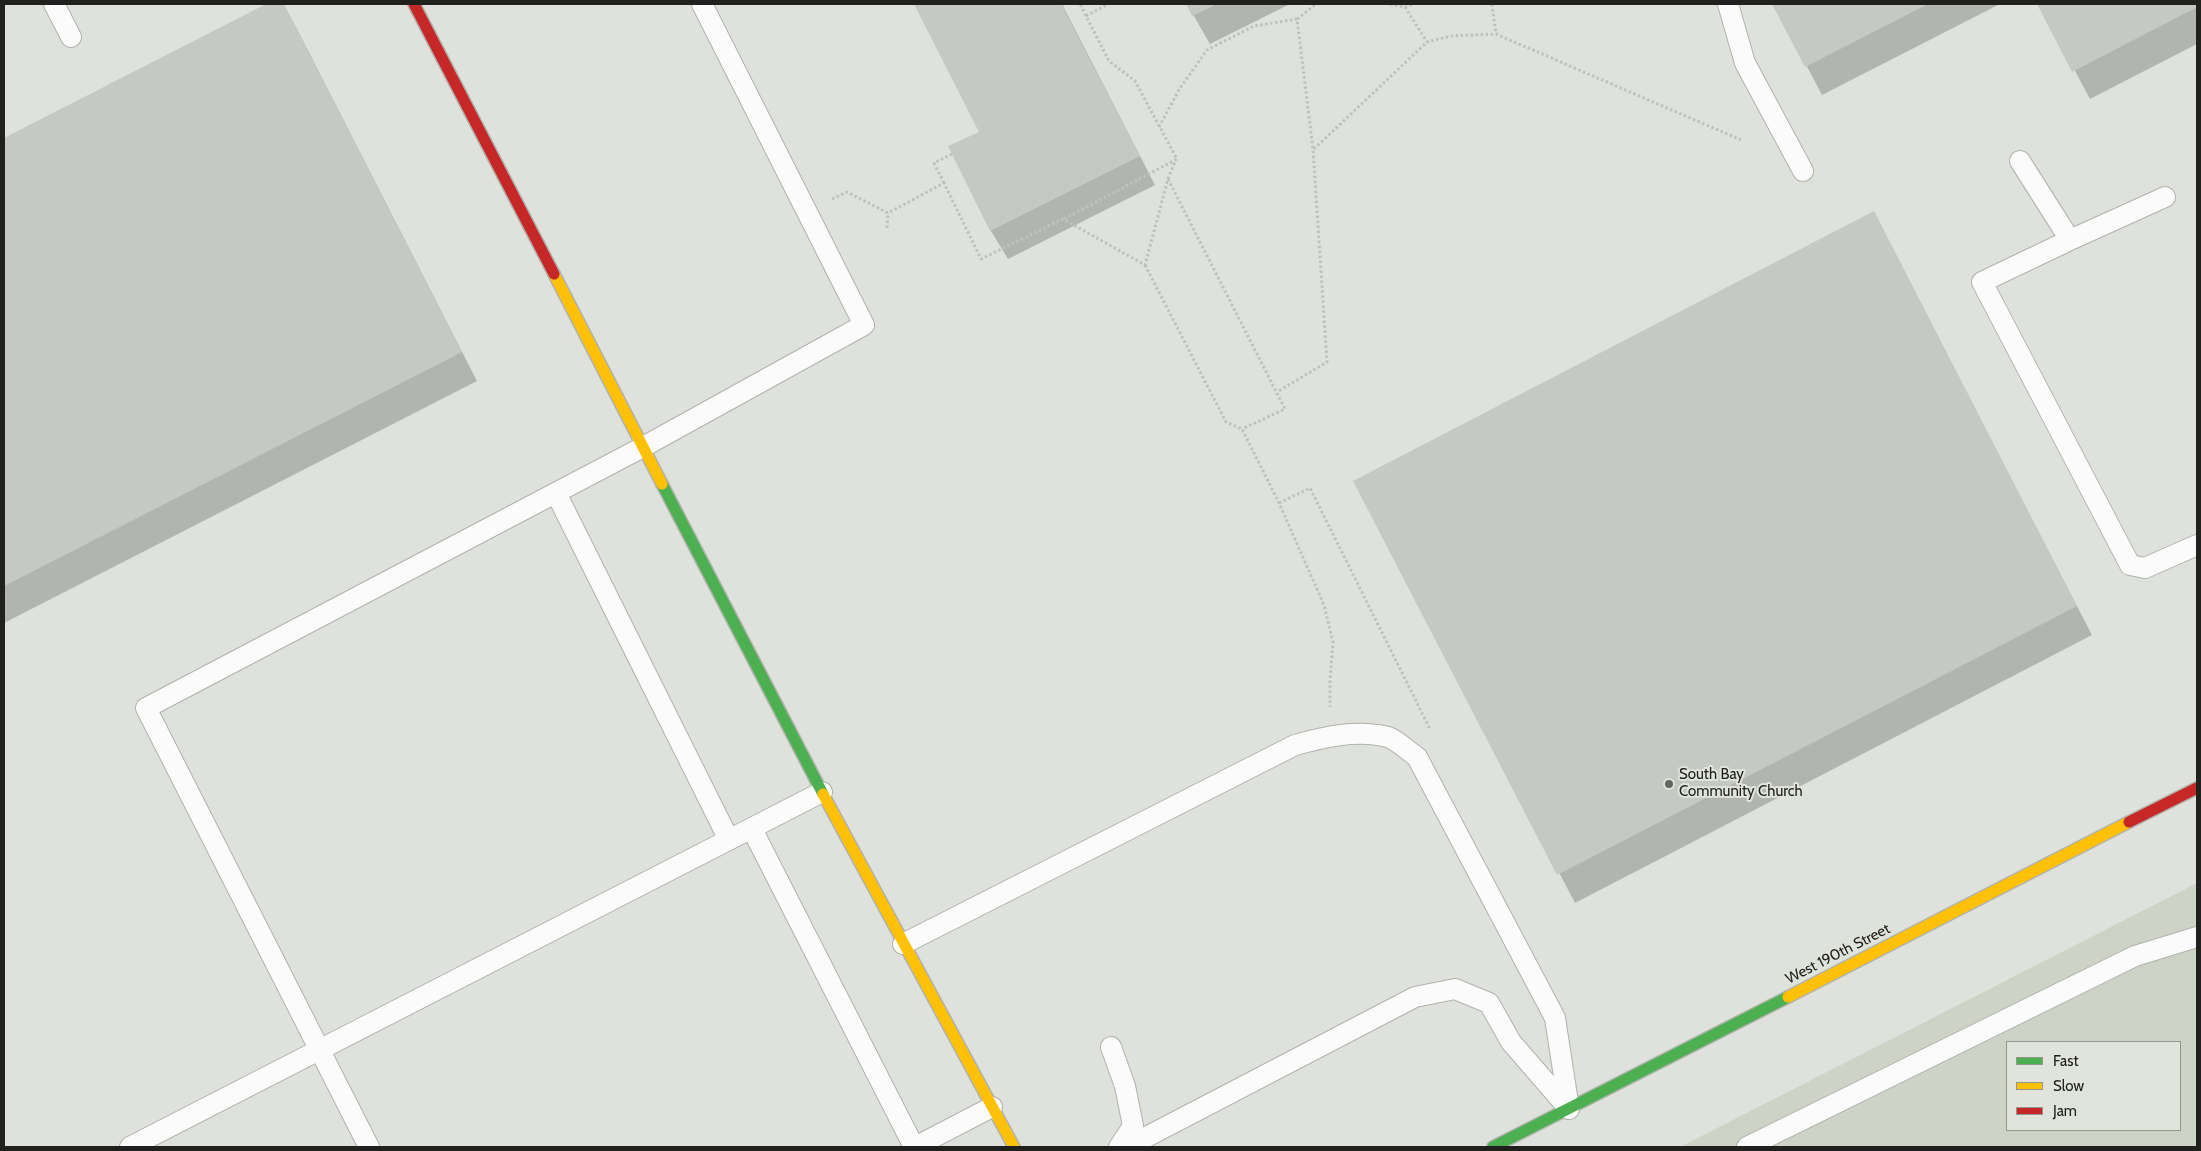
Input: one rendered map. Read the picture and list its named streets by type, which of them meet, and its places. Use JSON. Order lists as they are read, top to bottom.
{
  "streets": {
    "street": ["West 190th Street"]
  },
  "places": ["South Bay Community Church"],
  "legend": ["Fast", "Slow", "Jam"]
}
